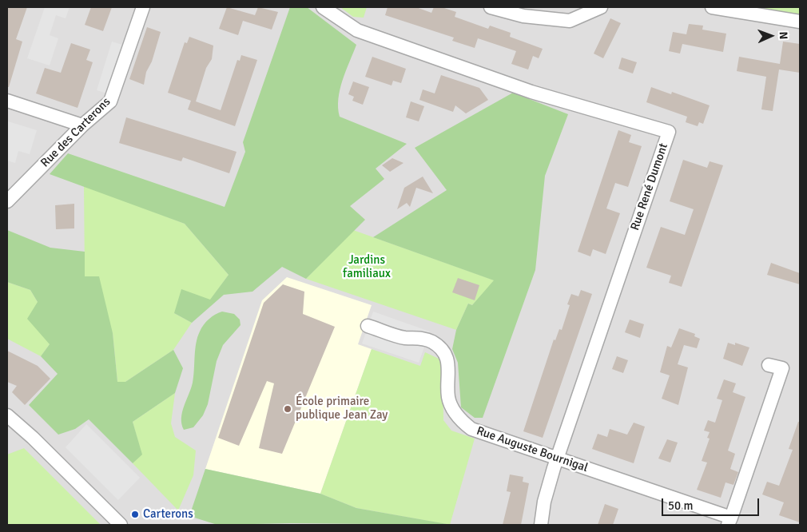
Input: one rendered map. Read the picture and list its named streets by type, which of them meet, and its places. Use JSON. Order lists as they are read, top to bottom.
{
  "streets": {
    "street": ["Rue des Carterons", "Rue René Dumont", "Rue Auguste Bournigal"]
  },
  "crossings": [
    ["Rue René Dumont", "Rue Auguste Bournigal"]
  ],
  "parks": ["Jardins familiaux"],
  "places": ["École primaire publique Jean Zay", "Carterons"],
  "scale_bar": "50 m",
  "north": "right"
}
